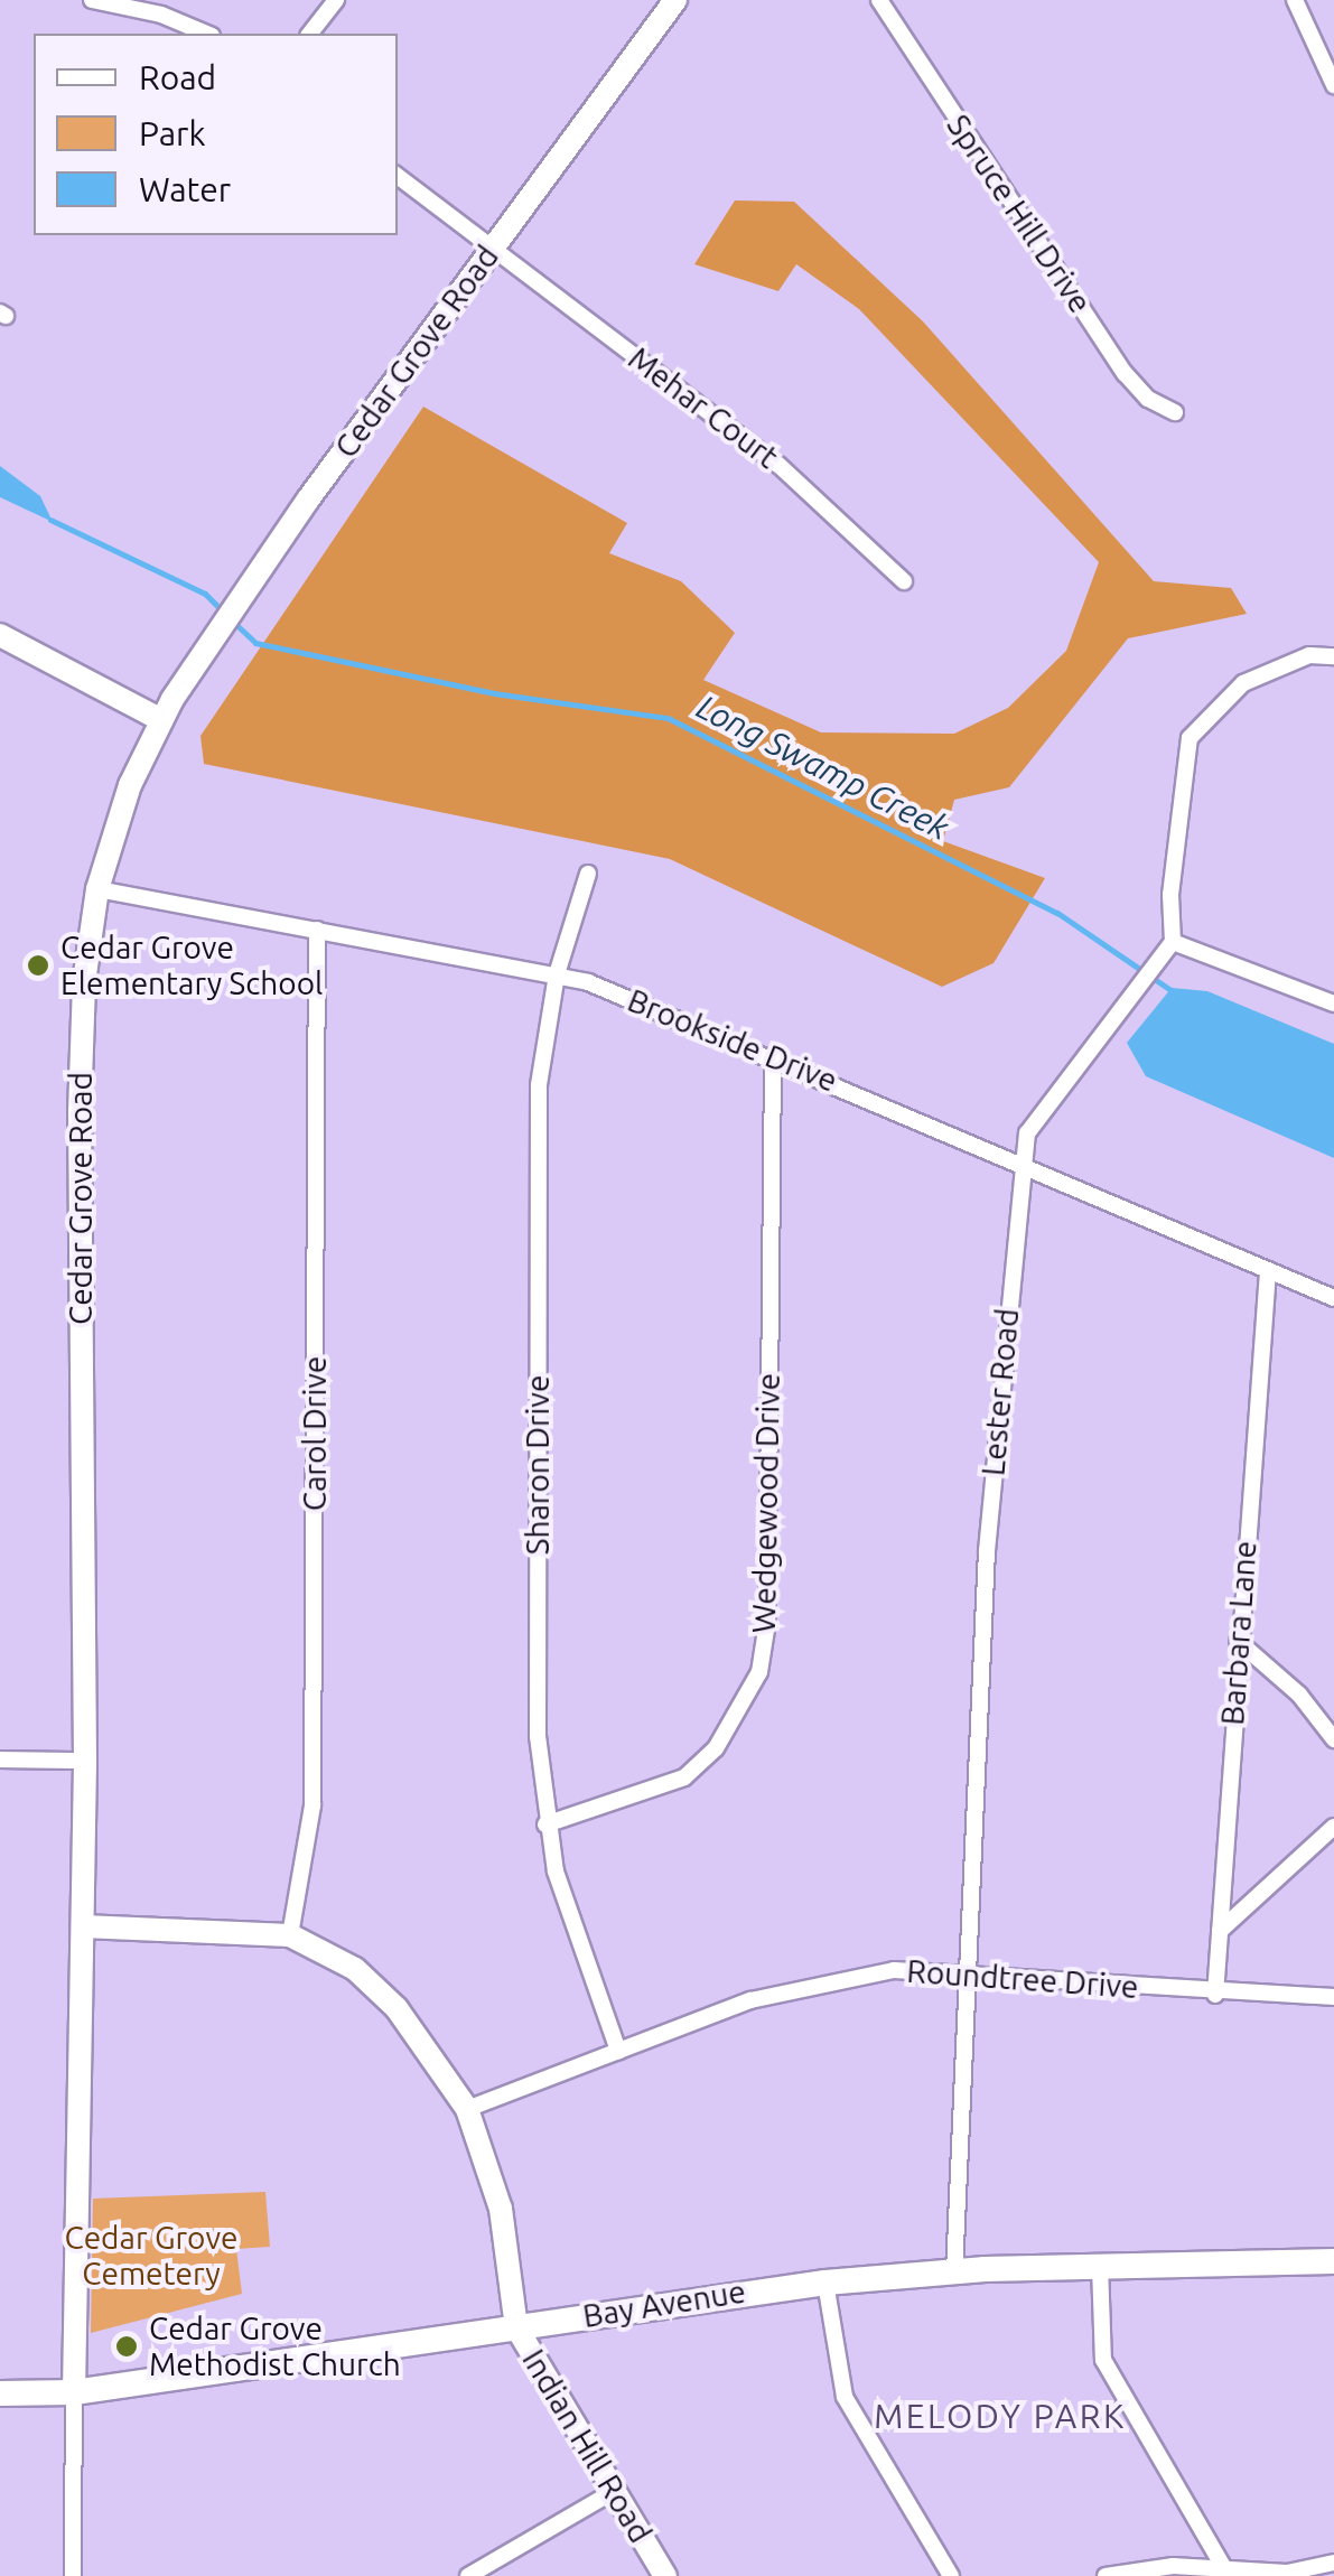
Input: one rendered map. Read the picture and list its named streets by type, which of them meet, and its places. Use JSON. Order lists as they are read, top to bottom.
{
  "streets": {
    "main road": ["Bay Avenue"],
    "street": [
      "Spruce Hill Drive",
      "Cedar Grove Road",
      "Mehar Court",
      "Brookside Drive",
      "Lester Road",
      "Carol Drive",
      "Sharon Drive",
      "Wedgewood Drive",
      "Barbara Lane",
      "Roundtree Drive",
      "Indian Hill Road"
    ]
  },
  "crossings": [
    ["Cedar Grove Road", "Mehar Court"],
    ["Cedar Grove Road", "Brookside Drive"],
    ["Cedar Grove Road", "Bay Avenue"],
    ["Cedar Grove Road", "Indian Hill Road"],
    ["Brookside Drive", "Lester Road"],
    ["Brookside Drive", "Carol Drive"],
    ["Brookside Drive", "Sharon Drive"],
    ["Brookside Drive", "Wedgewood Drive"],
    ["Brookside Drive", "Barbara Lane"],
    ["Lester Road", "Roundtree Drive"],
    ["Lester Road", "Bay Avenue"],
    ["Carol Drive", "Indian Hill Road"],
    ["Sharon Drive", "Wedgewood Drive"],
    ["Sharon Drive", "Roundtree Drive"],
    ["Barbara Lane", "Roundtree Drive"],
    ["Roundtree Drive", "Indian Hill Road"],
    ["Bay Avenue", "Indian Hill Road"]
  ],
  "districts": ["MELODY PARK"],
  "water": ["Long Swamp Creek"],
  "parks": ["Cedar Grove Cemetery"],
  "places": ["Cedar Grove Elementary School", "Cedar Grove Methodist Church"],
  "legend": ["Road", "Park", "Water"]
}
